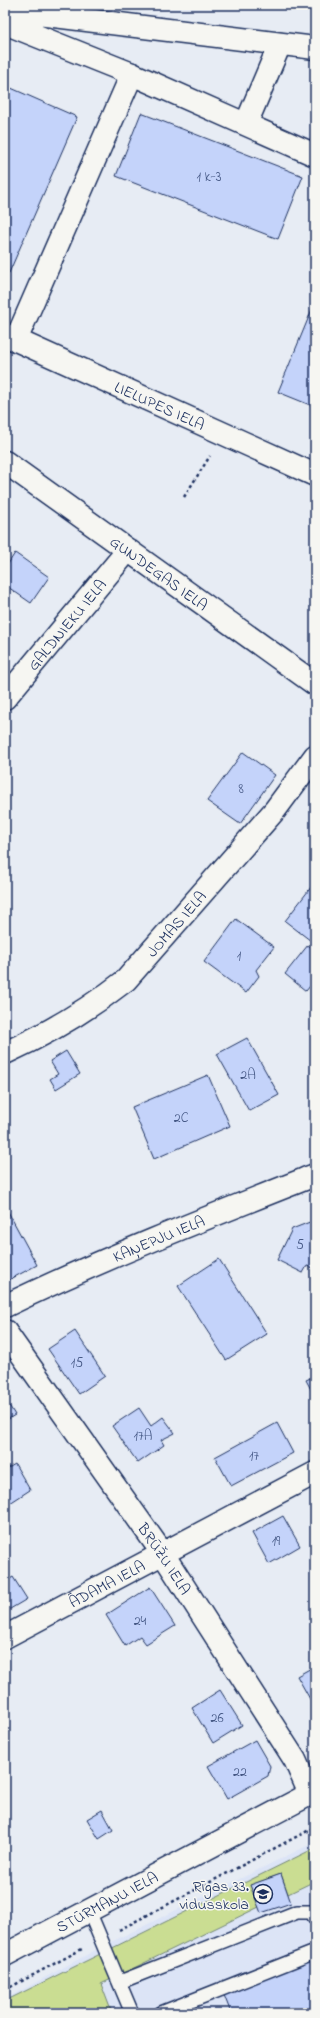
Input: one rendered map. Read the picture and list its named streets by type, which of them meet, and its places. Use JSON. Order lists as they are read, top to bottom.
{
  "streets": {
    "street": [
      "LIELUPES IELA",
      "GUNDEGAS IELA",
      "GALDNIEKU IELA",
      "JOMAS IELA",
      "KAŅEPJU IELA",
      "BRŪŽU IELA",
      "ĀDAMA IELA",
      "STŪRMAŅU IELA"
    ]
  },
  "crossings": [
    ["GUNDEGAS IELA", "GALDNIEKU IELA"],
    ["BRŪŽU IELA", "ĀDAMA IELA"],
    ["BRŪŽU IELA", "STŪRMAŅU IELA"]
  ],
  "places": {
    "school or university": ["Rīgas 33. vidusskola"]
  },
  "house_numbers": [
    "1 k-3",
    "8",
    "1",
    "2A",
    "2C",
    "5",
    "15",
    "17A",
    "17",
    "19",
    "24",
    "26",
    "22"
  ]
}
